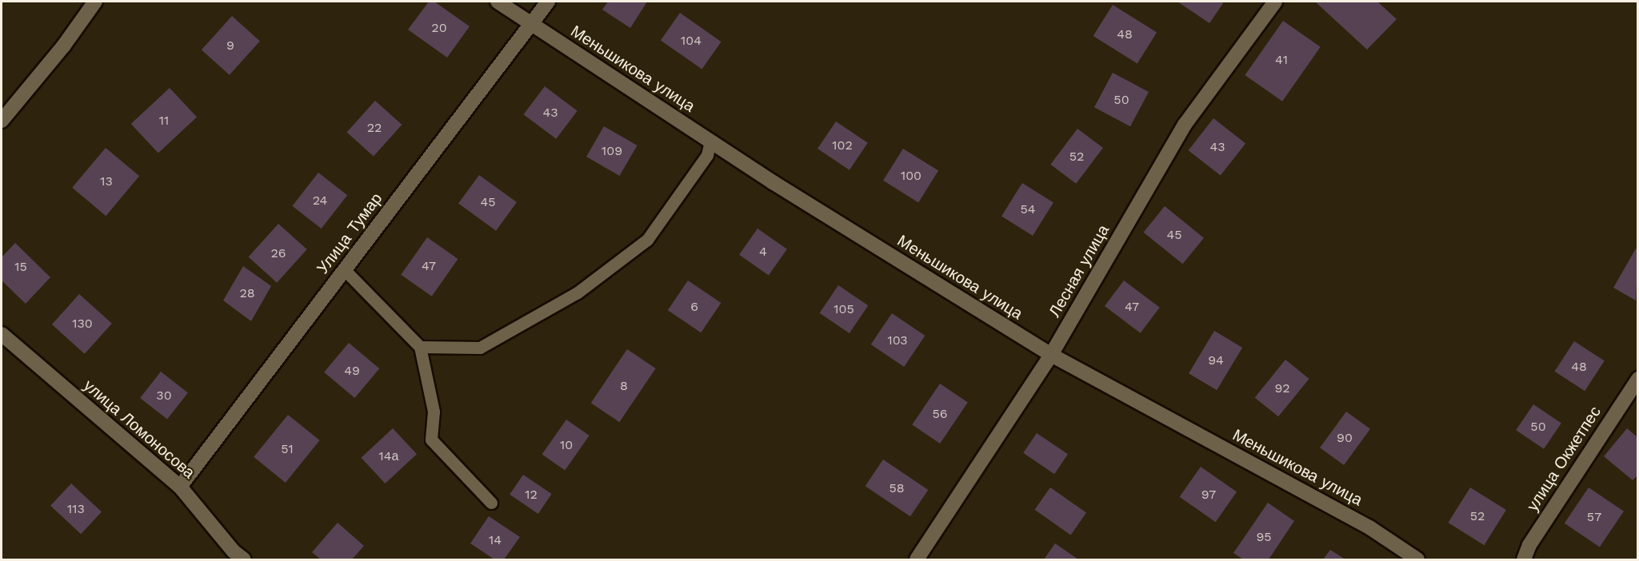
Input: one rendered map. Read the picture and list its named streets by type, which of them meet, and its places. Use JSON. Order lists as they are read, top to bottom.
{
  "streets": {
    "street": [
      "Меньшикова улица",
      "Улица Тумар",
      "Лесная улица",
      "улица Ломоносова",
      "улица Окжетпес"
    ]
  },
  "crossings": [
    ["Меньшикова улица", "Улица Тумар"],
    ["Меньшикова улица", "Лесная улица"],
    ["Улица Тумар", "улица Ломоносова"]
  ],
  "house_numbers": [
    "20",
    "48",
    "104",
    "9",
    "41",
    "50",
    "43",
    "11",
    "22",
    "102",
    "43",
    "109",
    "52",
    "100",
    "13",
    "24",
    "45",
    "54",
    "45",
    "4",
    "26",
    "47",
    "15",
    "28",
    "6",
    "47",
    "105",
    "130",
    "103",
    "94",
    "48",
    "49",
    "8",
    "92",
    "30",
    "56",
    "50",
    "90",
    "10",
    "51",
    "14а",
    "58",
    "12",
    "97",
    "113",
    "52",
    "57",
    "95",
    "14"
  ]
}
